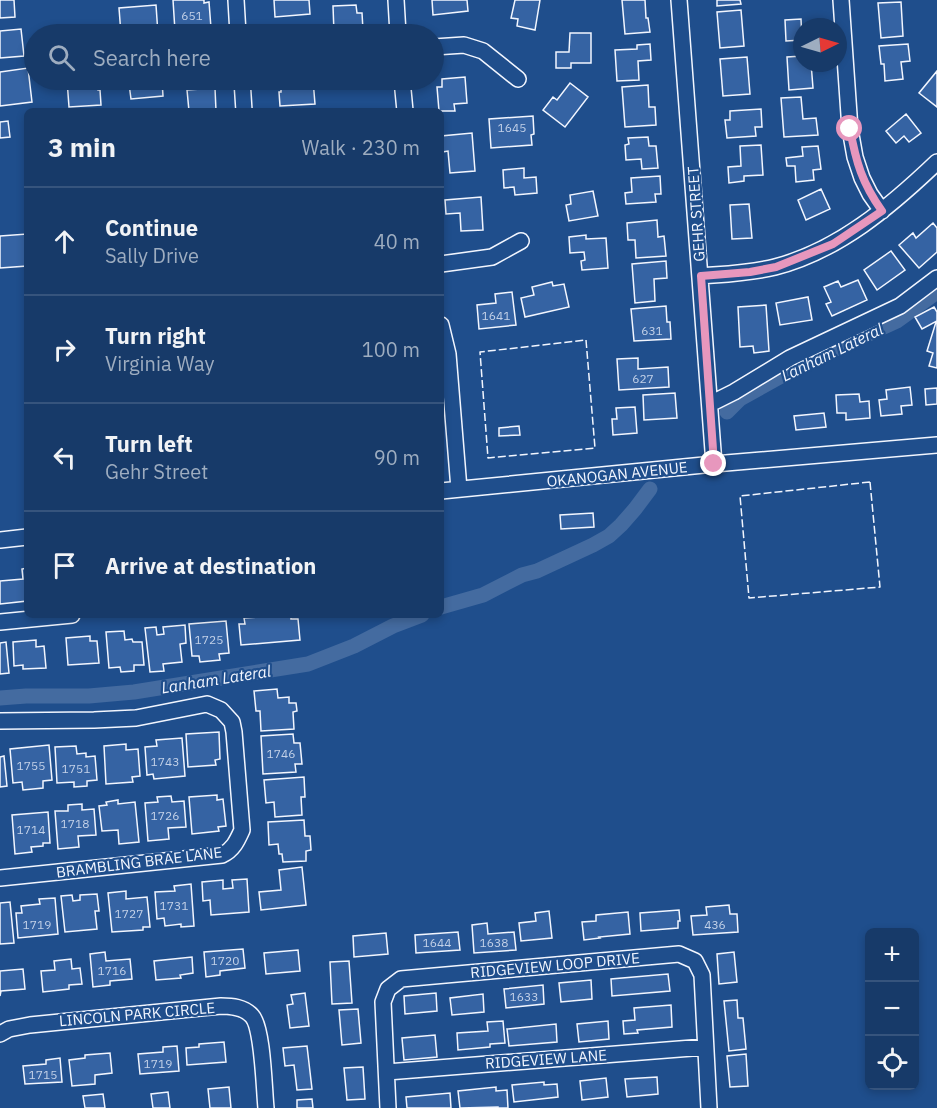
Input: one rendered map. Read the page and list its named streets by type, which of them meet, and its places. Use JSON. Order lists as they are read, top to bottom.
{
  "streets": {
    "street": [
      "GEHR STREET",
      "OKANOGAN AVENUE",
      "BRAMBLING BRAE LANE",
      "RIDGEVIEW LOOP DRIVE",
      "LINCOLN PARK CIRCLE",
      "RIDGEVIEW LANE"
    ]
  },
  "crossings": [
    ["GEHR STREET", "OKANOGAN AVENUE"],
    ["RIDGEVIEW LOOP DRIVE", "RIDGEVIEW LANE"]
  ],
  "water": ["Lanham Lateral"],
  "house_numbers": [
    "651",
    "1645",
    "1641",
    "631",
    "627",
    "1725",
    "1746",
    "1743",
    "1755",
    "1751",
    "1726",
    "1718",
    "1714",
    "1731",
    "1727",
    "1719",
    "436",
    "1644",
    "1638",
    "1720",
    "1716",
    "1633",
    "1719",
    "1715"
  ],
  "north": "right",
  "page": {
    "search": "Search here",
    "heading": ["3 min", "Walk · 230 m"],
    "list": [
      ["Continue", "Sally Drive", "40 m"],
      ["Turn right", "Virginia Way", "100 m"],
      ["Turn left", "Gehr Street", "90 m"],
      "Arrive at destination"
    ],
    "map_buttons": ["+", "−"]
  }
}
